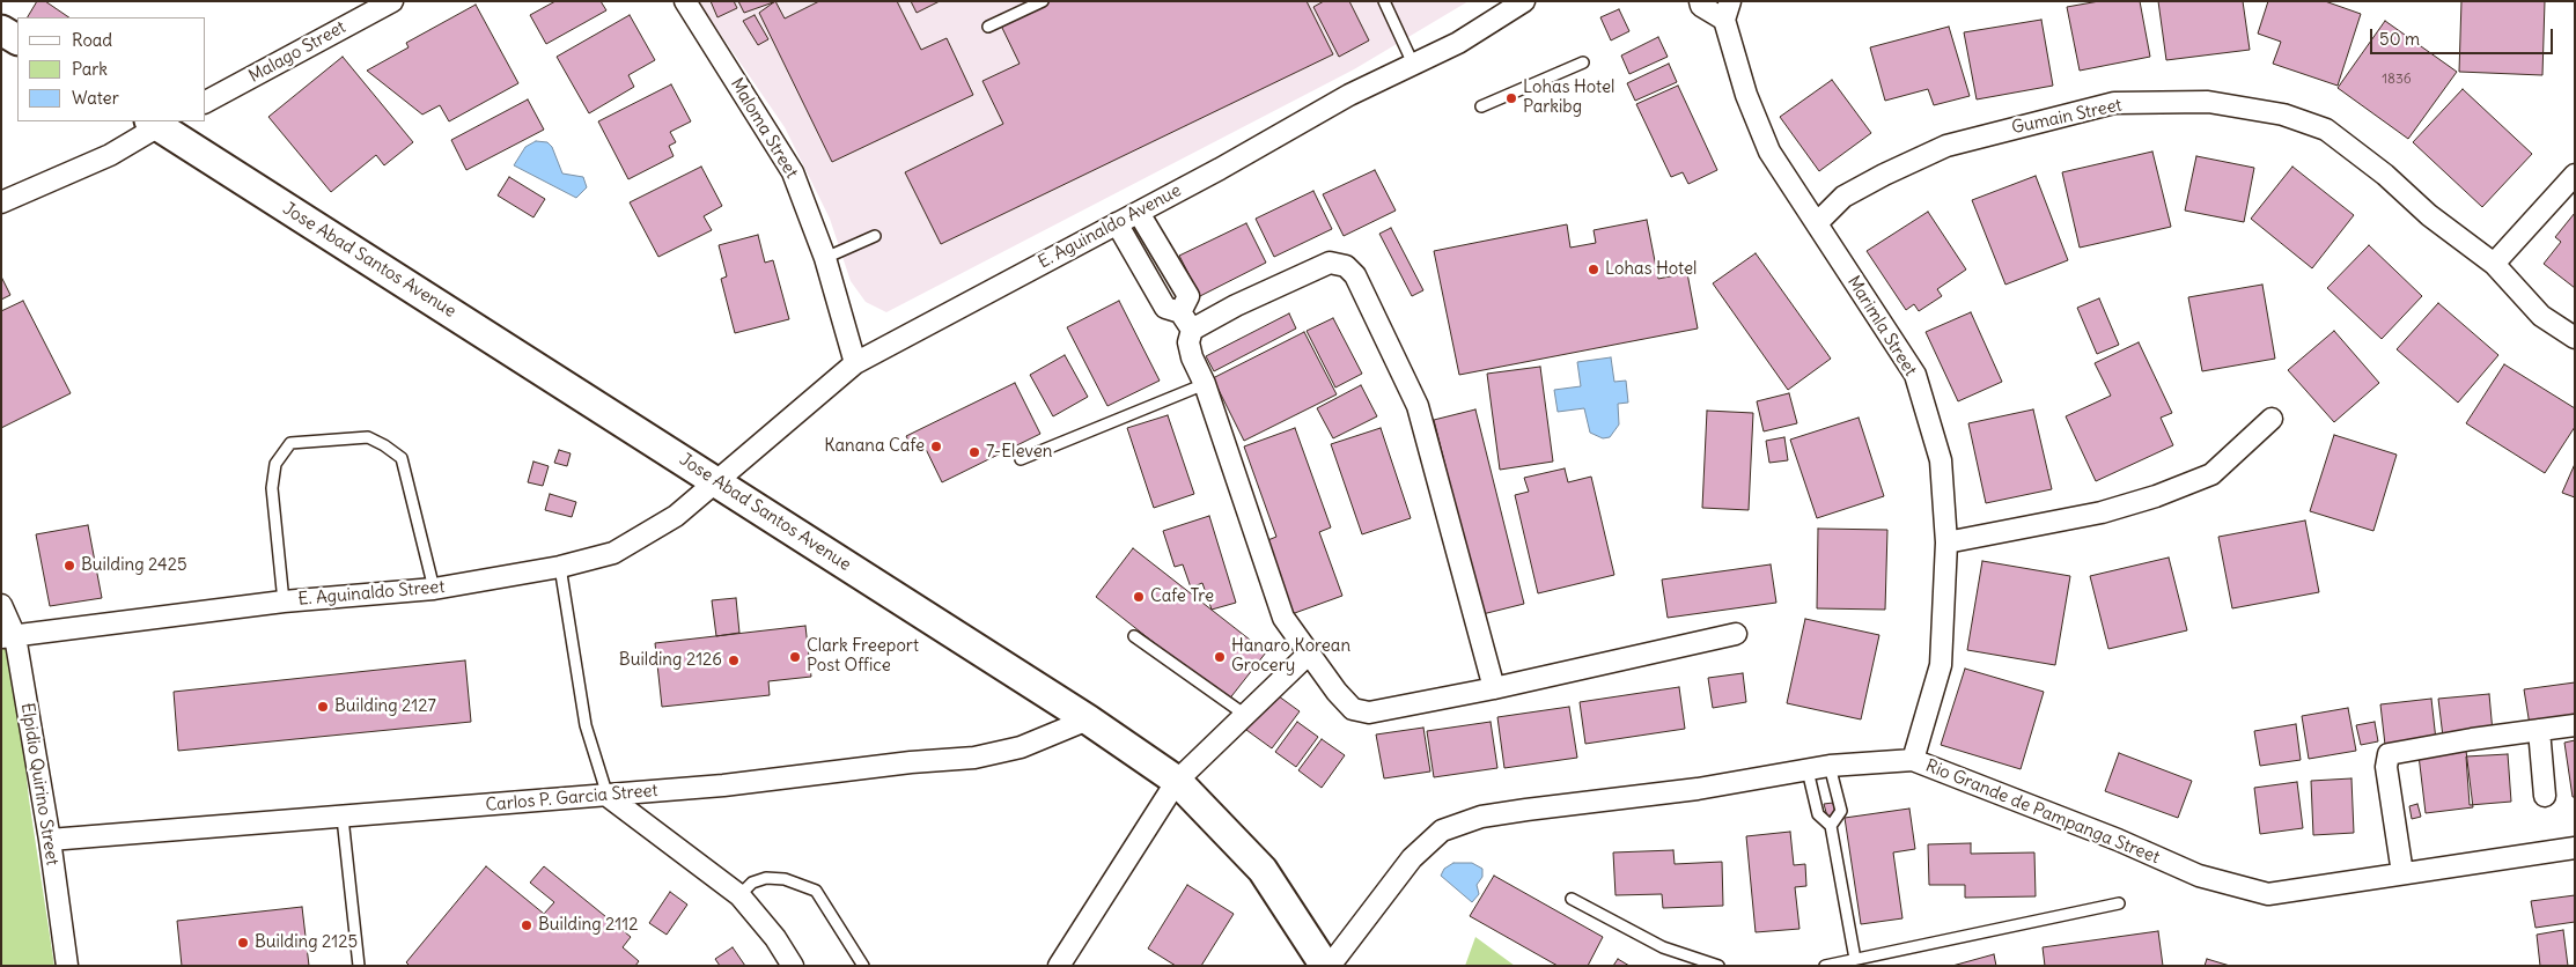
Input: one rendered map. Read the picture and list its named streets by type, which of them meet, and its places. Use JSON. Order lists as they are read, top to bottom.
{
  "streets": {
    "main road": ["Jose Abad Santos Avenue"],
    "street": [
      "Malago Street",
      "Gumain Street",
      "Maloma Street",
      "E. Aguinaldo Avenue",
      "Marimla Street",
      "E. Aguinaldo Street",
      "Elpidio Quirino Street",
      "Carlos P. Garcia Street",
      "Rio Grande de Pampanga Street"
    ]
  },
  "crossings": [
    ["Gumain Street", "Marimla Street"],
    ["Maloma Street", "E. Aguinaldo Avenue"],
    ["E. Aguinaldo Avenue", "Jose Abad Santos Avenue"],
    ["E. Aguinaldo Avenue", "E. Aguinaldo Street"],
    ["Jose Abad Santos Avenue", "E. Aguinaldo Street"],
    ["Jose Abad Santos Avenue", "Carlos P. Garcia Street"],
    ["Jose Abad Santos Avenue", "Rio Grande de Pampanga Street"],
    ["Marimla Street", "Rio Grande de Pampanga Street"],
    ["E. Aguinaldo Street", "Elpidio Quirino Street"],
    ["Elpidio Quirino Street", "Carlos P. Garcia Street"]
  ],
  "places": [
    "Lohas Hotel Parkibg",
    "Lohas Hotel",
    "Kanana Cafe",
    "7-Eleven",
    "Building 2425",
    "Cafe Tre",
    "Clark Freeport Post Office",
    "Hanaro Korean Grocery",
    "Building 2126",
    "Building 2127",
    "Building 2112",
    "Building 2125"
  ],
  "house_numbers": ["1836"],
  "legend": ["Road", "Park", "Water"],
  "scale_bar": "50 m"
}
